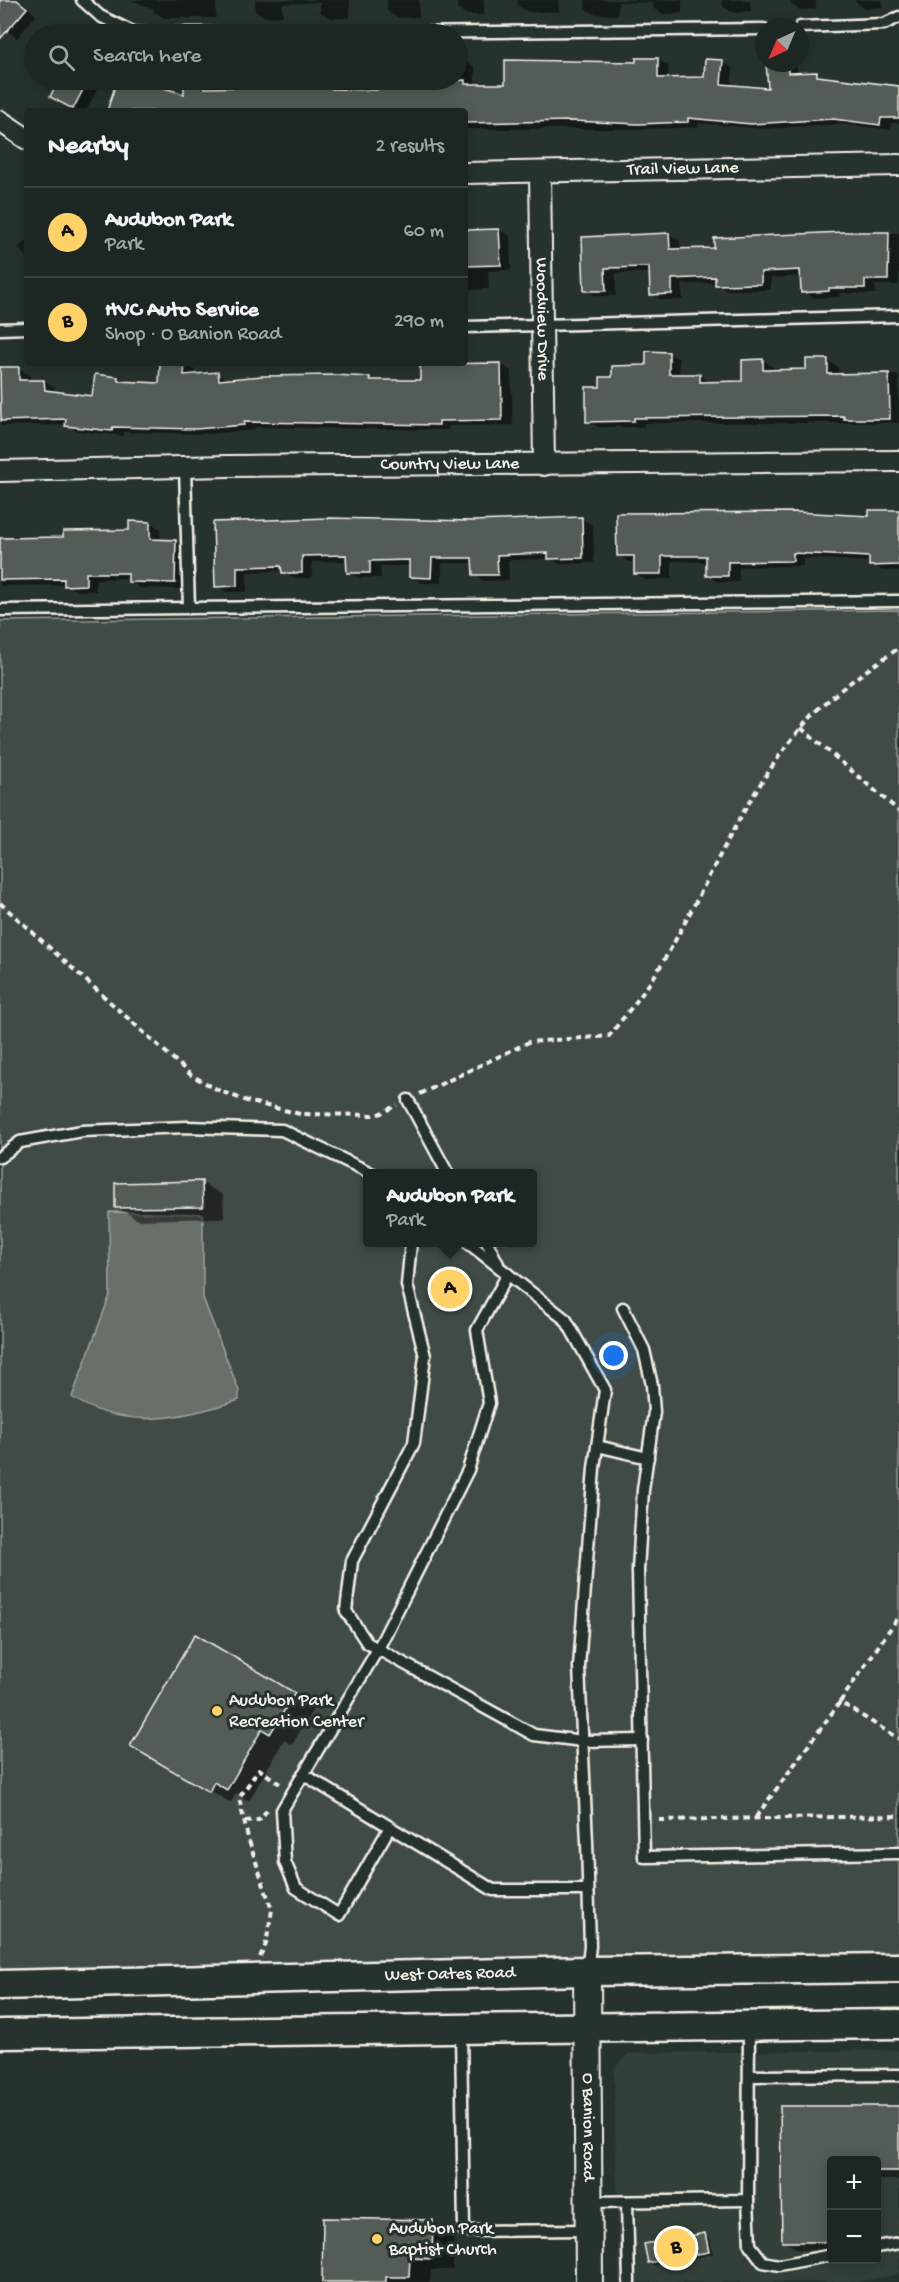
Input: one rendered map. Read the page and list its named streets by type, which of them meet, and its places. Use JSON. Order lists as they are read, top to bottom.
{
  "streets": {
    "main road": ["West Oates Road"],
    "street": [
      "Trail View Lane",
      "Woodview Drive",
      "Country View Lane",
      "O Banion Road"
    ]
  },
  "crossings": [
    ["Trail View Lane", "Woodview Drive"],
    ["Woodview Drive", "Country View Lane"],
    ["West Oates Road", "O Banion Road"]
  ],
  "places": ["Audubon Park Recreation Center", "Audubon Park Baptist Church"],
  "north": "bottom left",
  "page": {
    "search": "Search here",
    "heading": ["Nearby", "2 results"],
    "list": [
      {
        "mark": "A",
        "name": "Audubon Park",
        "note": "Park",
        "value": "60 m"
      },
      {
        "mark": "B",
        "name": "HVC Auto Service",
        "note": "Shop · O Banion Road",
        "value": "290 m"
      }
    ],
    "popup": ["Audubon Park", "Park"],
    "pins": ["A", "B"],
    "map_buttons": ["+", "−"]
  }
}
